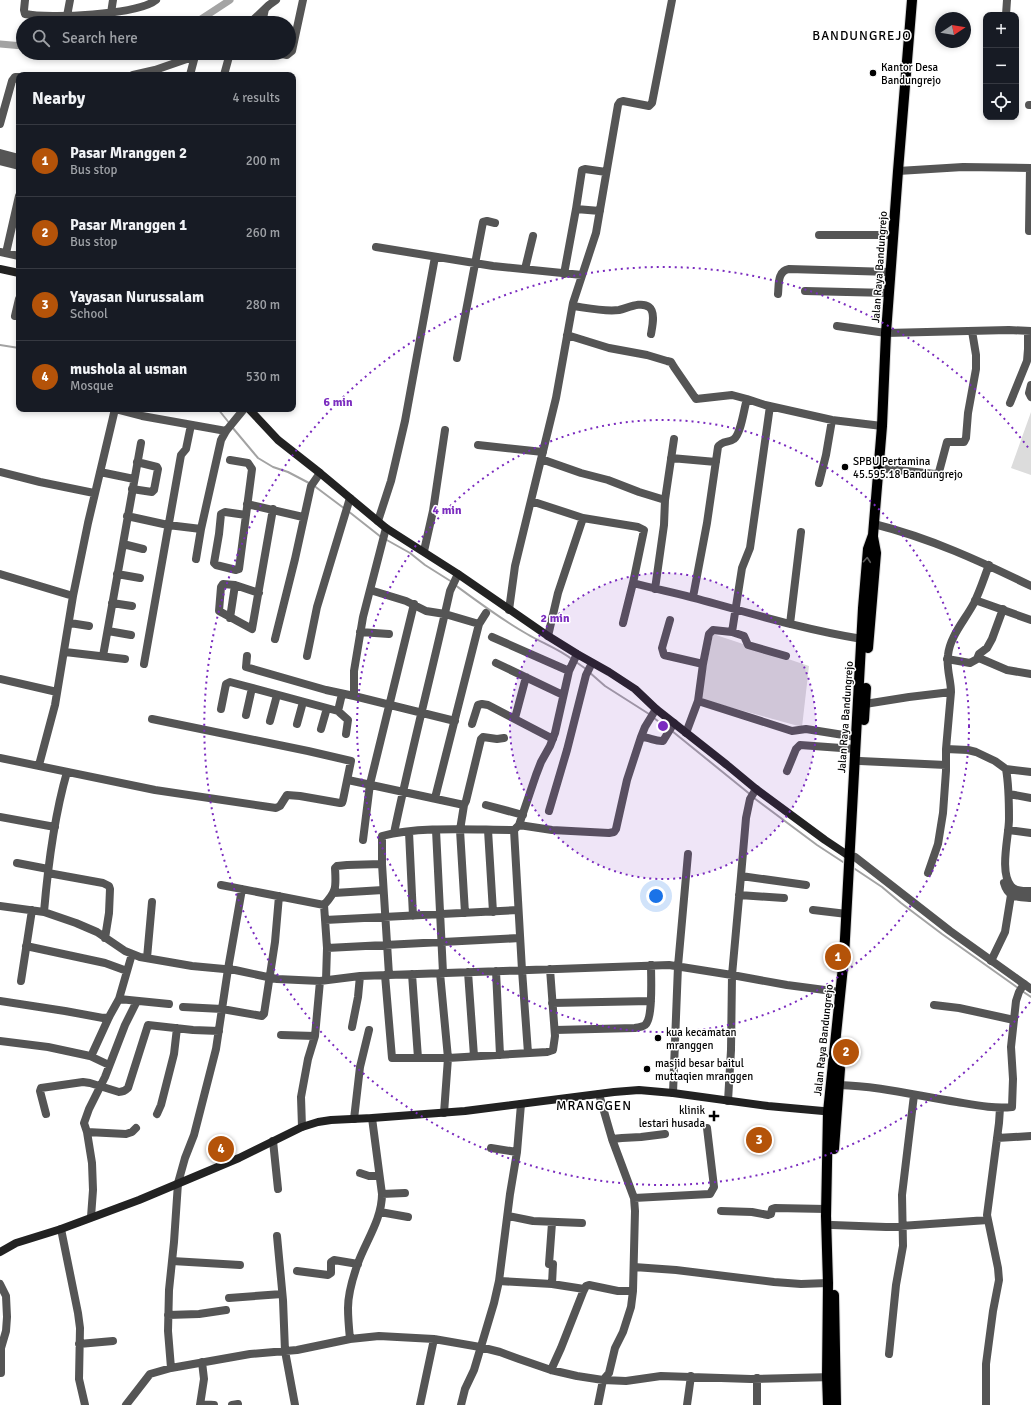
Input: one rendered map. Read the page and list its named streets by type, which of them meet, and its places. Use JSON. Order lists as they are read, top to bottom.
{
  "streets": {
    "main road": ["Jalan Raya Bandungrejo"]
  },
  "districts": ["BANDUNGREJO", "MRANGGEN"],
  "places": {
    "other": [
      "Kantor Desa Bandungrejo",
      "SPBU Pertamina 45.595.18 Bandungrejo",
      "kua kecamatan mranggen",
      "masjid besar baitul muttaqien mranggen"
    ],
    "health": ["klinik lestari husada"]
  },
  "north": "right",
  "page": {
    "map_buttons": ["+", "−"],
    "search": "Search here",
    "heading": ["Nearby", "4 results"],
    "list": [
      {
        "mark": "1",
        "name": "Pasar Mranggen 2",
        "note": "Bus stop",
        "value": "200 m"
      },
      {
        "mark": "2",
        "name": "Pasar Mranggen 1",
        "note": "Bus stop",
        "value": "260 m"
      },
      {
        "mark": "3",
        "name": "Yayasan Nurussalam",
        "note": "School",
        "value": "280 m"
      },
      {
        "mark": "4",
        "name": "mushola al usman",
        "note": "Mosque",
        "value": "530 m"
      }
    ],
    "pins": [
      "1",
      "2",
      "3",
      "4"
    ]
  },
  "rings": ["6 min", "4 min", "2 min"]
}
